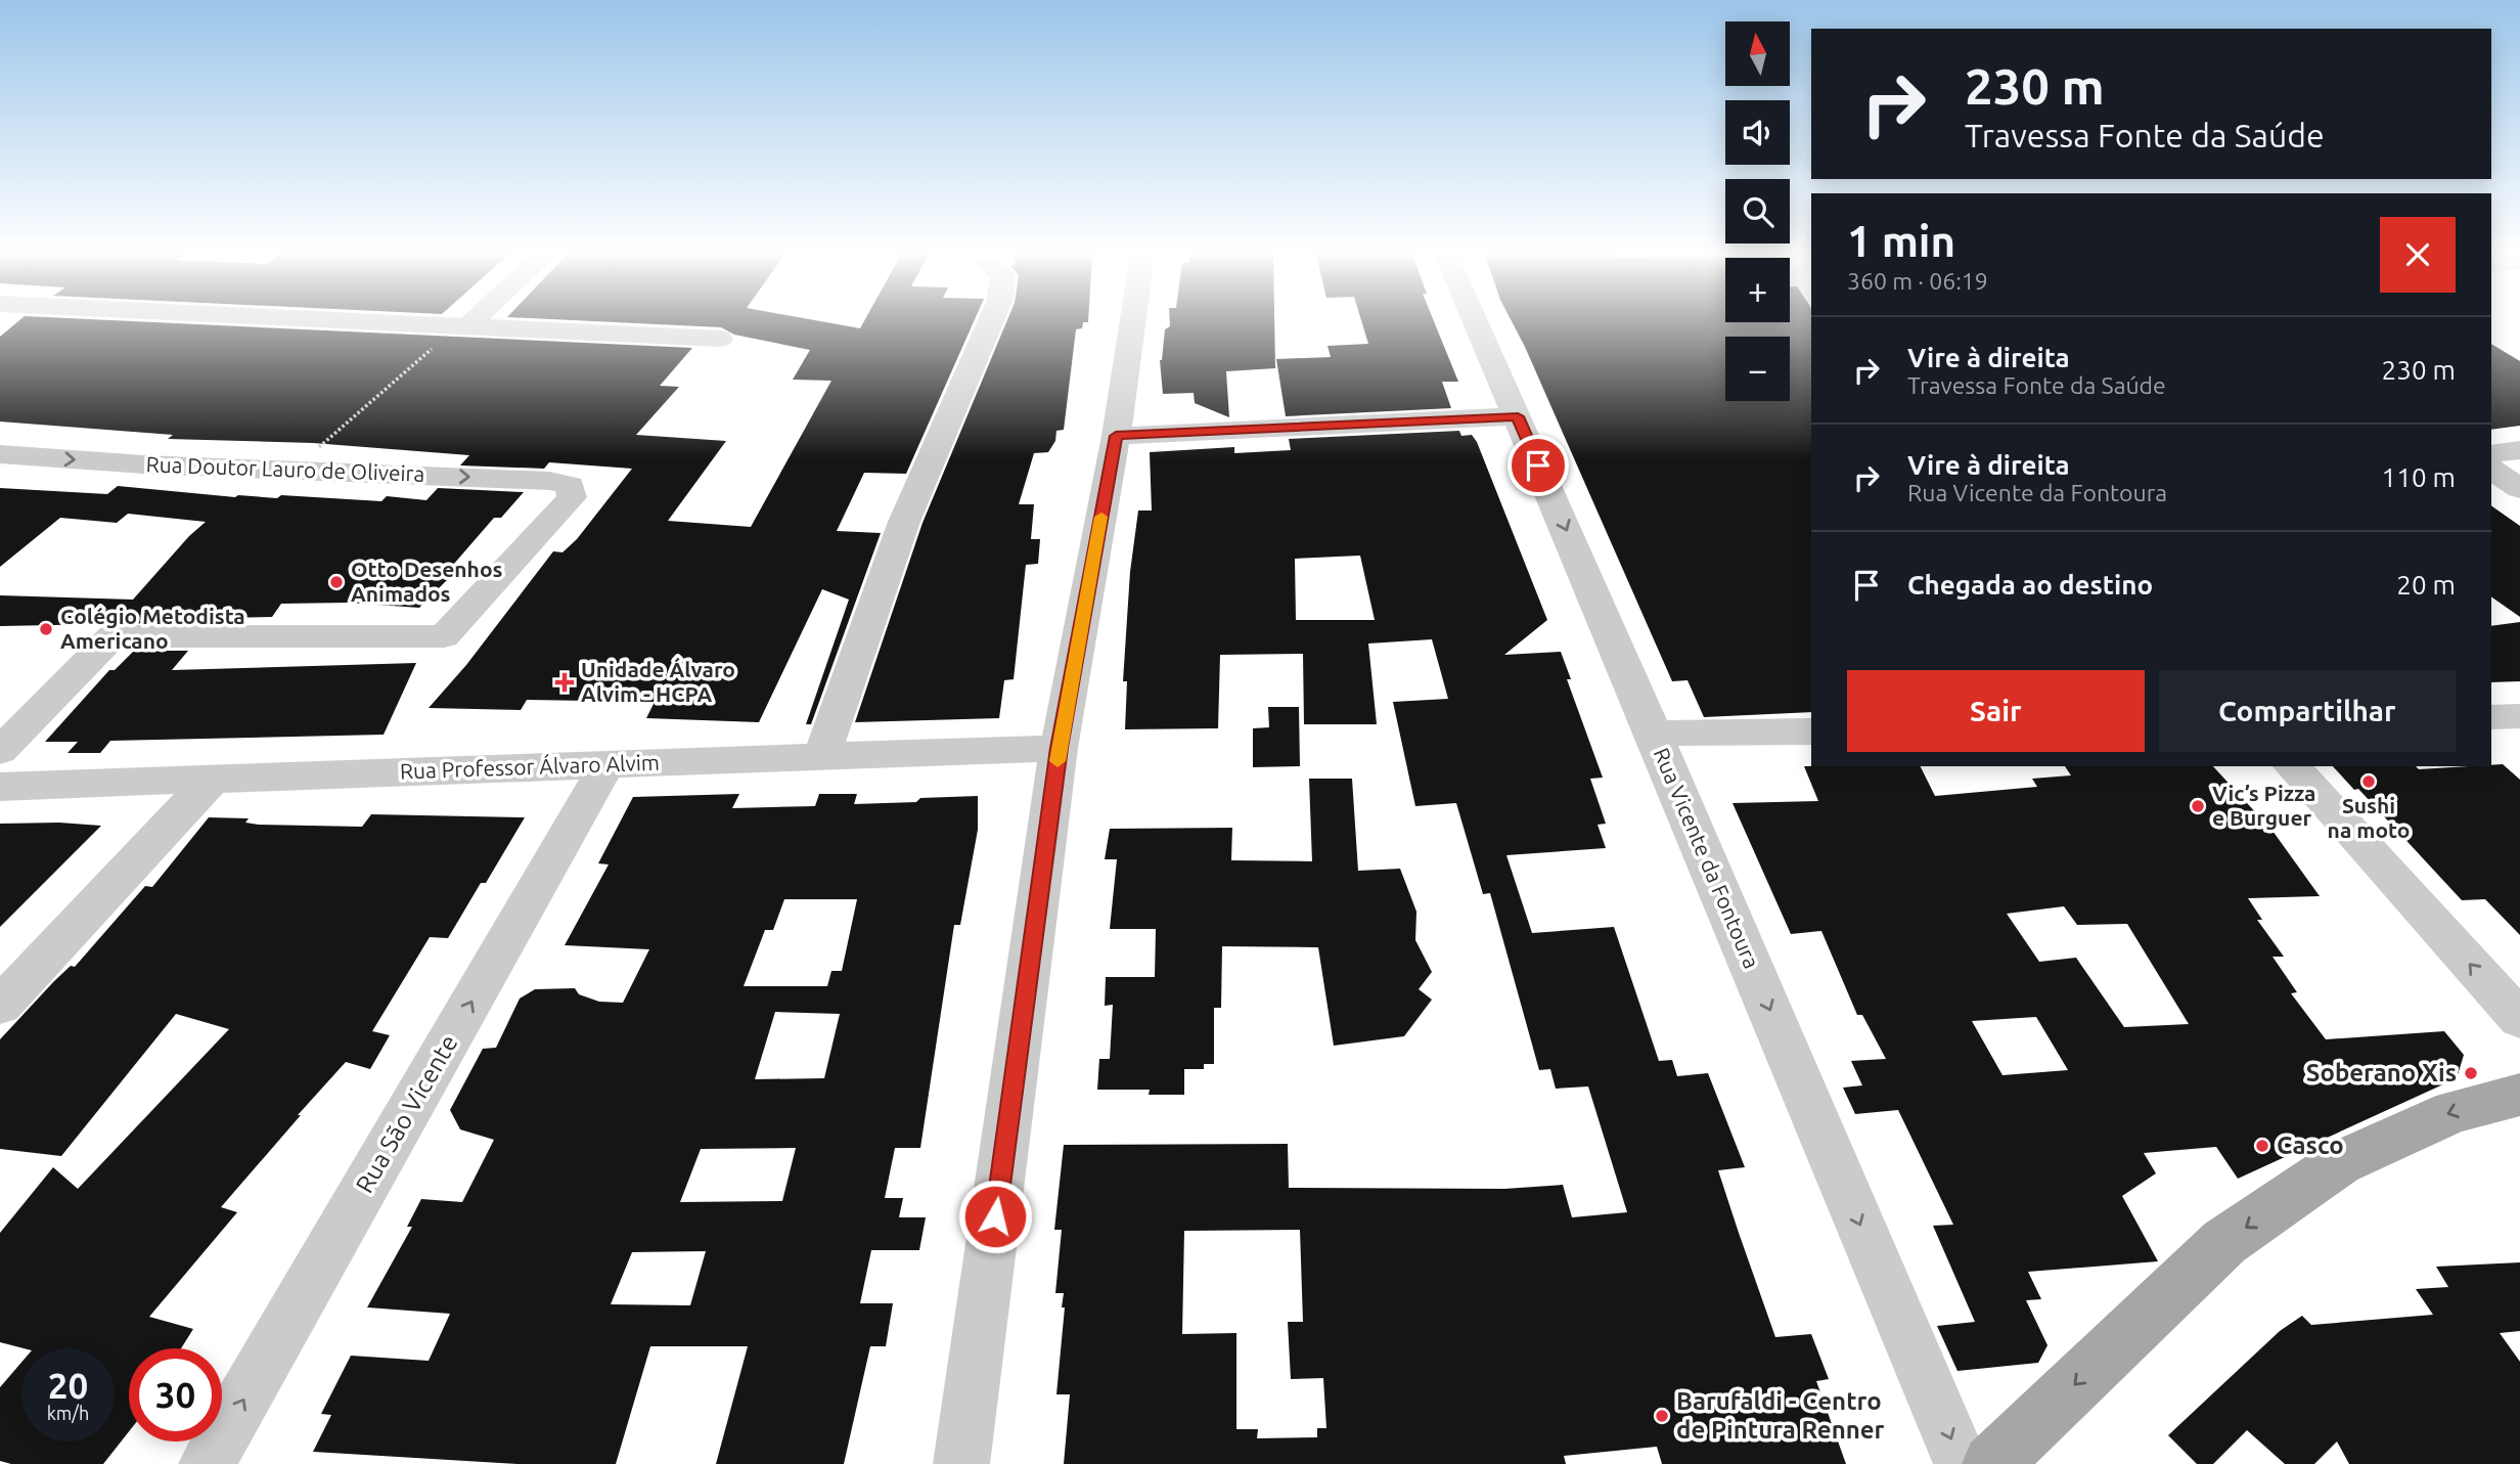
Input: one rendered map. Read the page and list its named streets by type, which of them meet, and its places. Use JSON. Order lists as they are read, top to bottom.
{
  "streets": {
    "street": [
      "Rua Doutor Lauro de Oliveira",
      "Rua Professor Álvaro Alvim",
      "Rua Vicente da Fontoura",
      "Rua São Vicente"
    ]
  },
  "crossings": [
    ["Rua Professor Álvaro Alvim", "Rua São Vicente"]
  ],
  "one_way": ["Rua Vicente da Fontoura", "Rua São Vicente"],
  "places": {
    "other": [
      "Otto Desenhos Animados",
      "Colégio Metodista Americano",
      "Sushi na moto",
      "Vic’s Pizza e Burguer",
      "Soberano Xis",
      "Casco",
      "Barufaldi - Centro de Pintura Renner"
    ],
    "health": ["Unidade Álvaro Alvim - HCPA"]
  },
  "north": "top",
  "page": {
    "map_buttons": ["+", "−"],
    "turn": ["230 m", "Travessa Fonte da Saúde"],
    "heading": ["1 min", "360 m · 06:19"],
    "list": [
      {
        "name": "Vire à direita",
        "note": "Travessa Fonte da Saúde",
        "value": "230 m"
      },
      {
        "name": "Vire à direita",
        "note": "Rua Vicente da Fontoura",
        "value": "110 m"
      },
      {
        "name": "Chegada ao destino",
        "value": "20 m"
      }
    ],
    "buttons": ["Sair", "Compartilhar"],
    "speed": "20 km/h",
    "limit": "30"
  }
}
